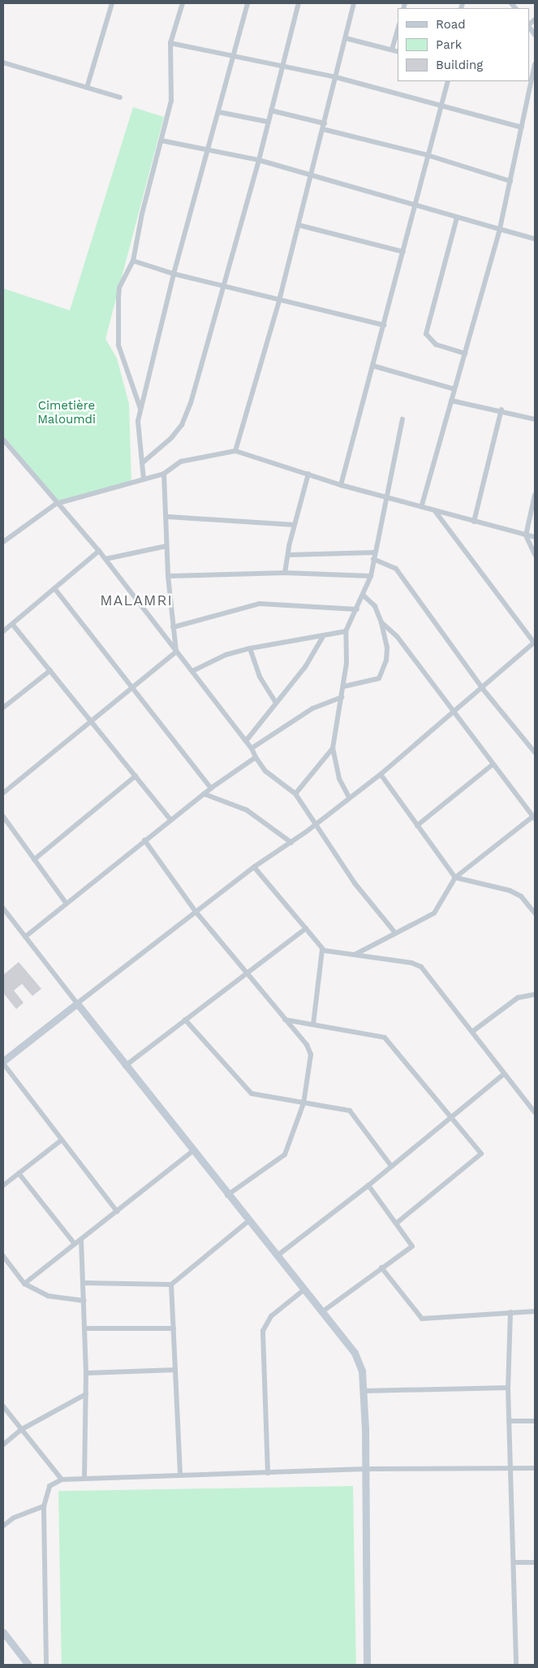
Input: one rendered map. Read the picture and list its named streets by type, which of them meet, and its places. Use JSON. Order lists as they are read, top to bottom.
{
  "districts": ["MALAMRI"],
  "parks": ["Cimetière Maloumdi"],
  "legend": ["Road", "Park", "Building"]
}
